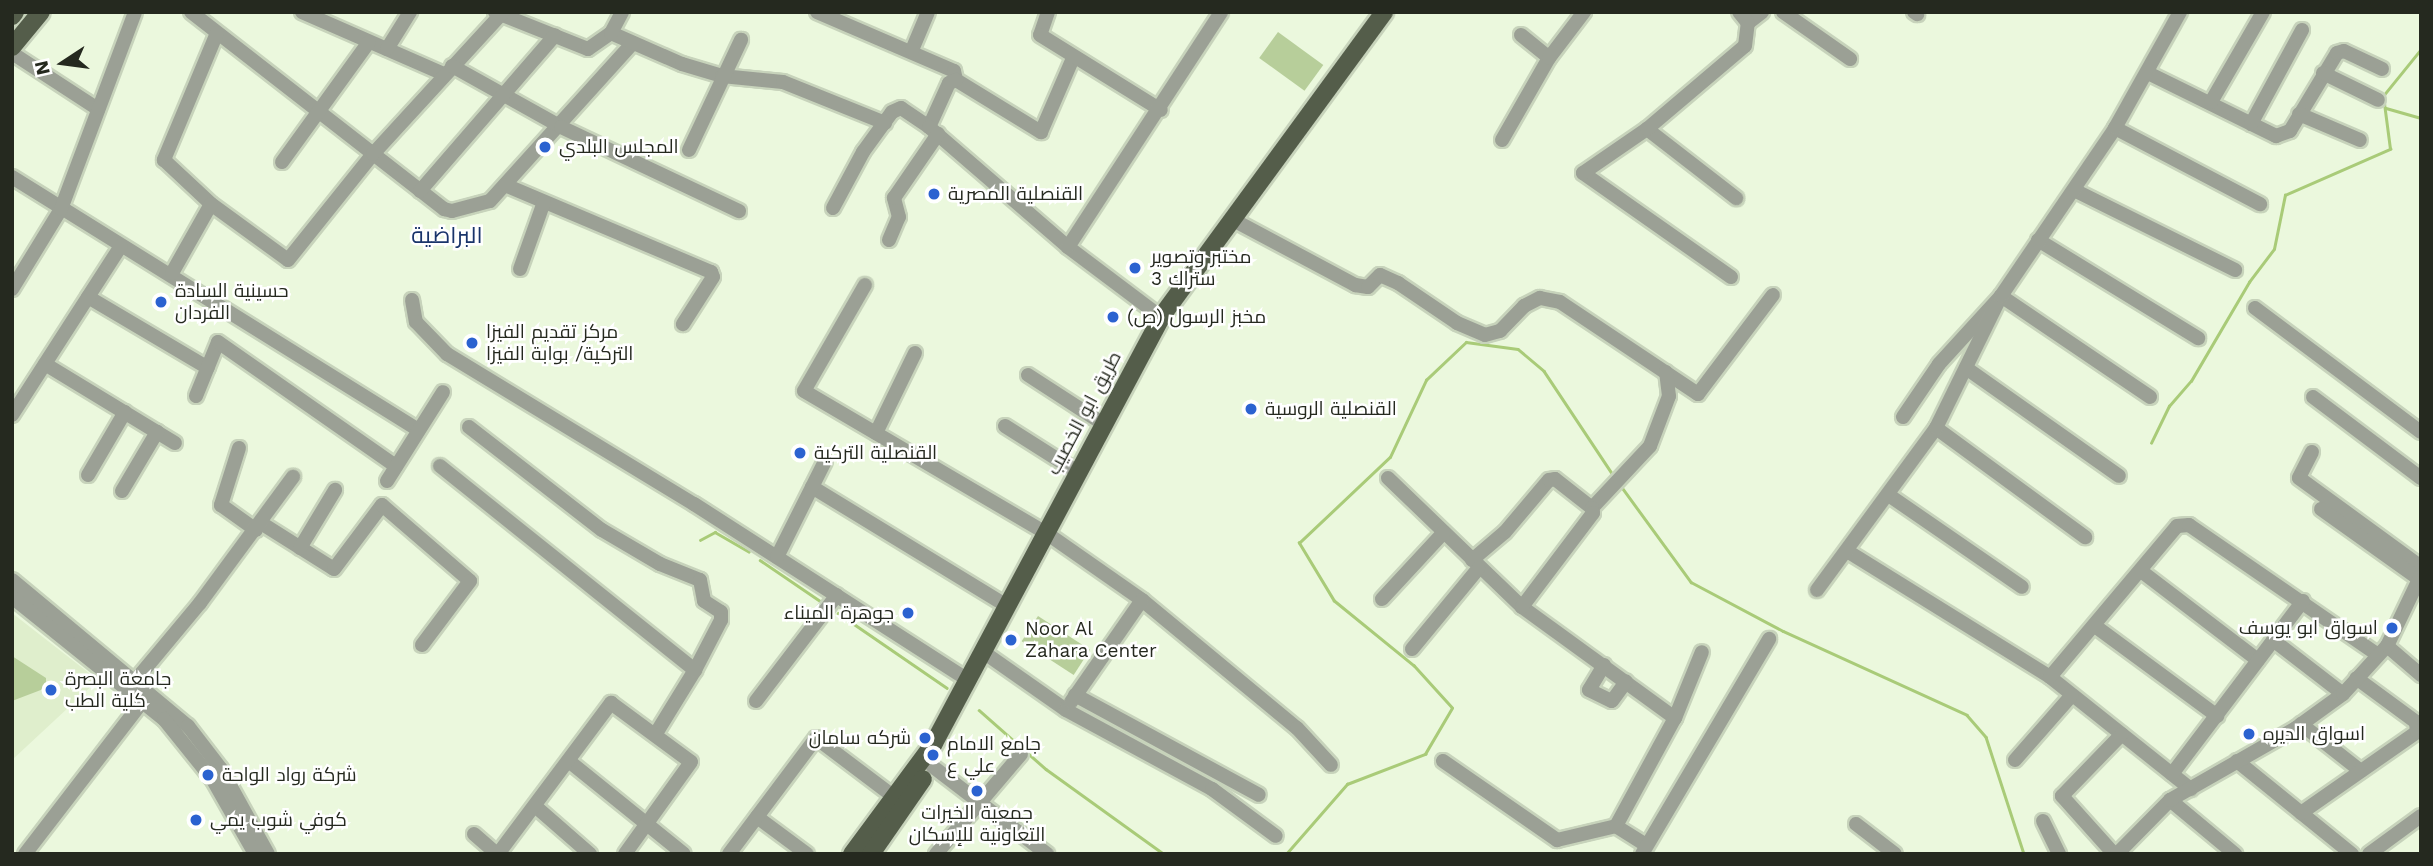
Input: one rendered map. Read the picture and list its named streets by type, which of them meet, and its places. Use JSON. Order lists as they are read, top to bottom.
{
  "streets": {
    "main road": ["طريق ابو الخصيب"]
  },
  "districts": ["البراضية"],
  "places": [
    "المجلس البلدي",
    "القنصلية المصرية",
    "مختبر وتصوير ستراك 3",
    "حسينية السادة الفردان",
    "مخبز الرسول (ص)",
    "مركز تقديم الفيزا التركية/ بوابة الفيزا",
    "القنصلية الروسية",
    "القنصلية التركية",
    "جوهرة الميناء",
    "اسواق ابو يوسف",
    "Noor Al Zahara Center",
    "جامعة البصرة كلية الطب",
    "اسواق الديره",
    "شركه سامان",
    "جامع الامام علي ع",
    "شركة رواد الواحة",
    "جمعية الخيرات التعاونية للإسكان",
    "كوفي شوب يمي"
  ],
  "north": "left"
}
